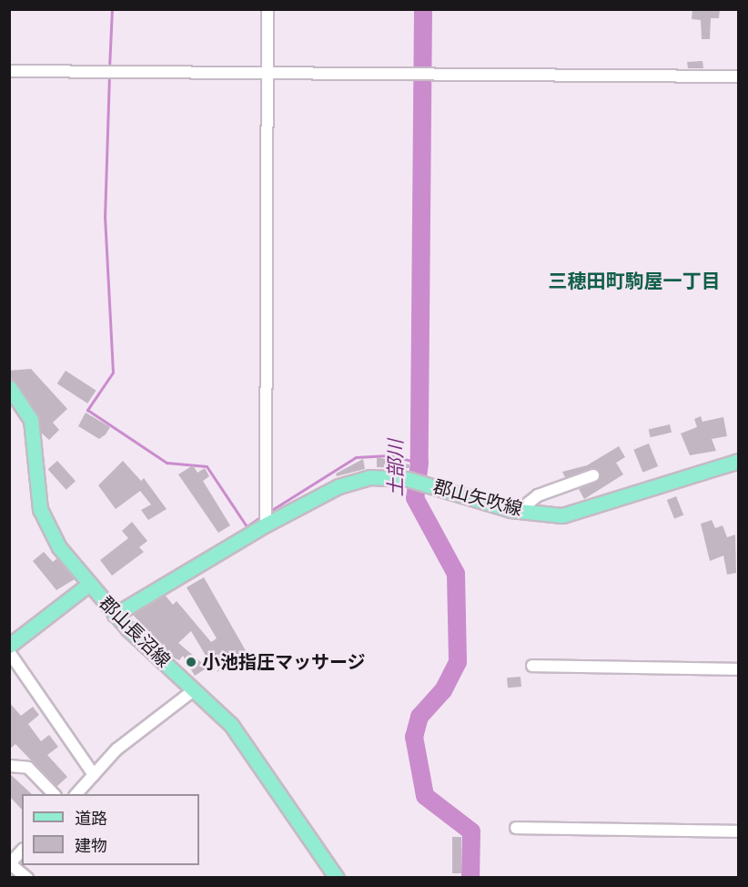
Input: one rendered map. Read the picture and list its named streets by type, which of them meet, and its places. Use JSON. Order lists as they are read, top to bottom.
{
  "streets": {
    "main road": ["郡山矢吹線", "郡山長沼線"]
  },
  "crossings": [
    ["郡山矢吹線", "郡山長沼線"]
  ],
  "districts": ["三穂田町駒屋一丁目"],
  "water": ["土部川"],
  "places": ["小池指圧マッサージ"],
  "legend": ["道路", "建物"]
}
